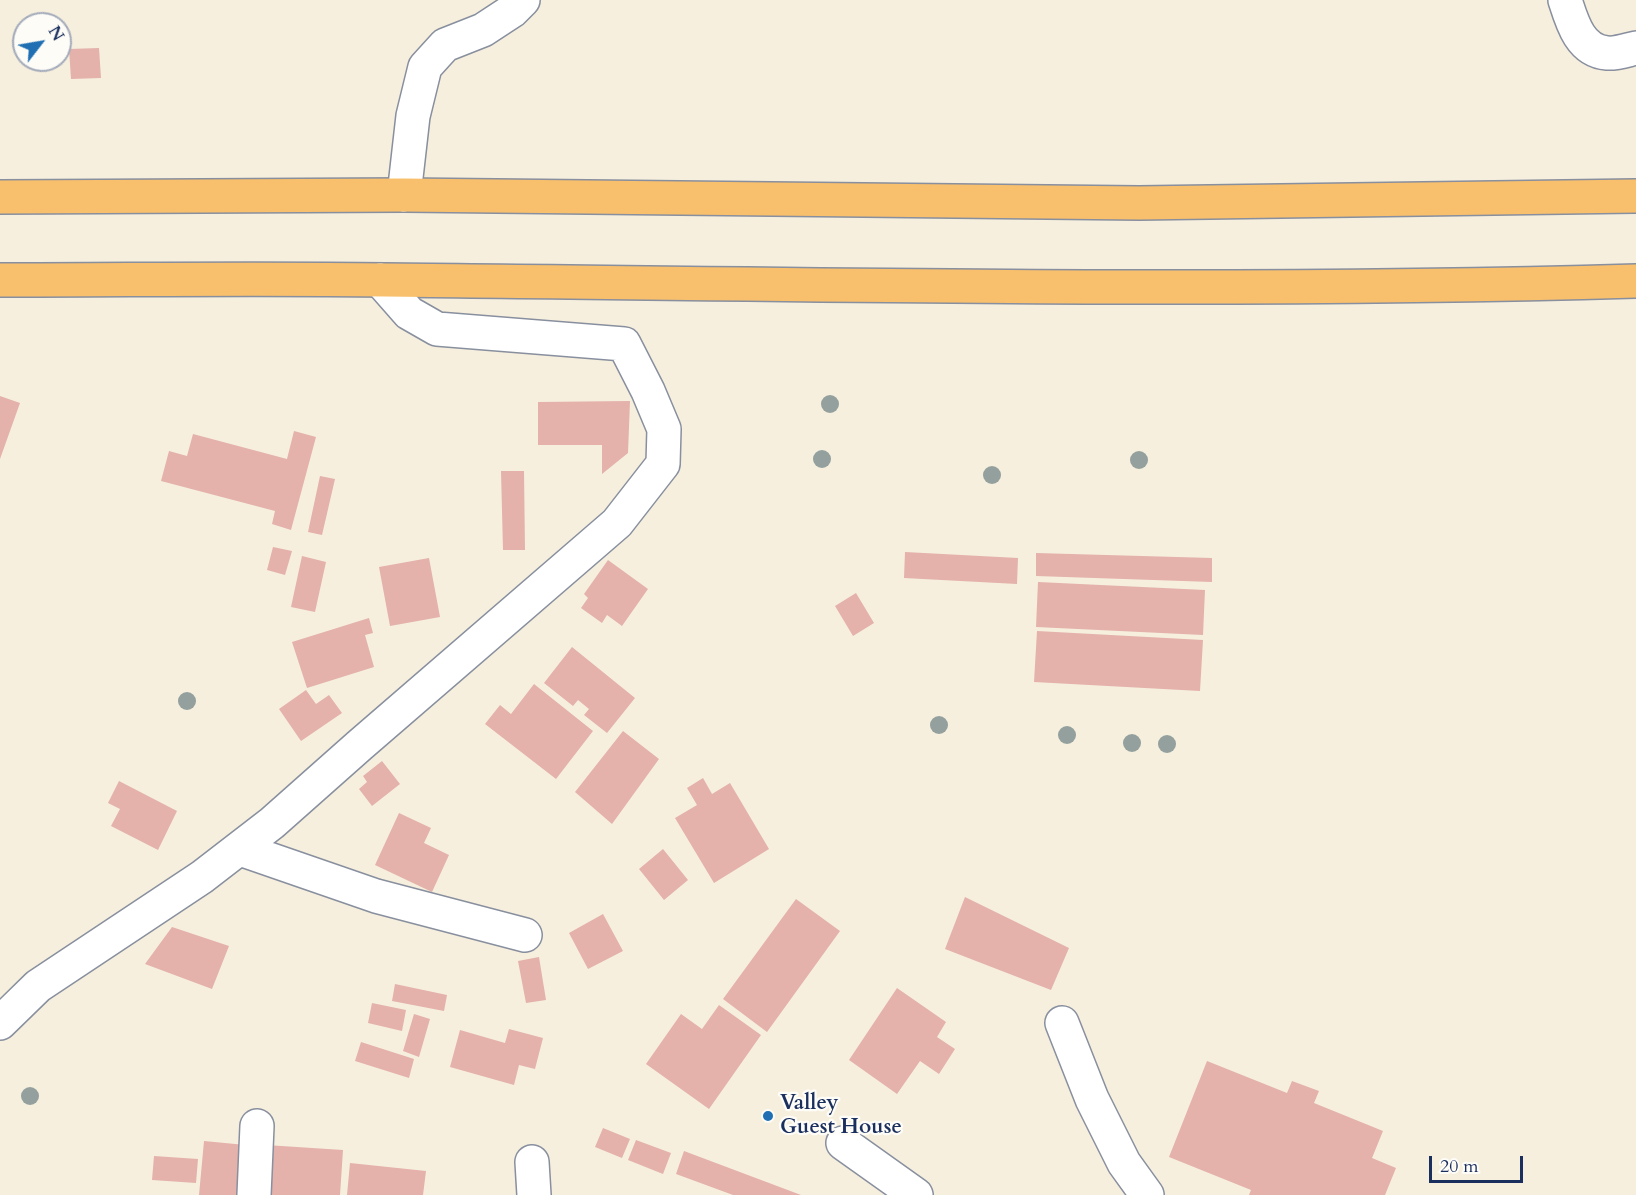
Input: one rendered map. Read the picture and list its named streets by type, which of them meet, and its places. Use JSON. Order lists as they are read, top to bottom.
{
  "places": ["Valley Guest House"],
  "scale_bar": "20 m",
  "north": "top right"
}
